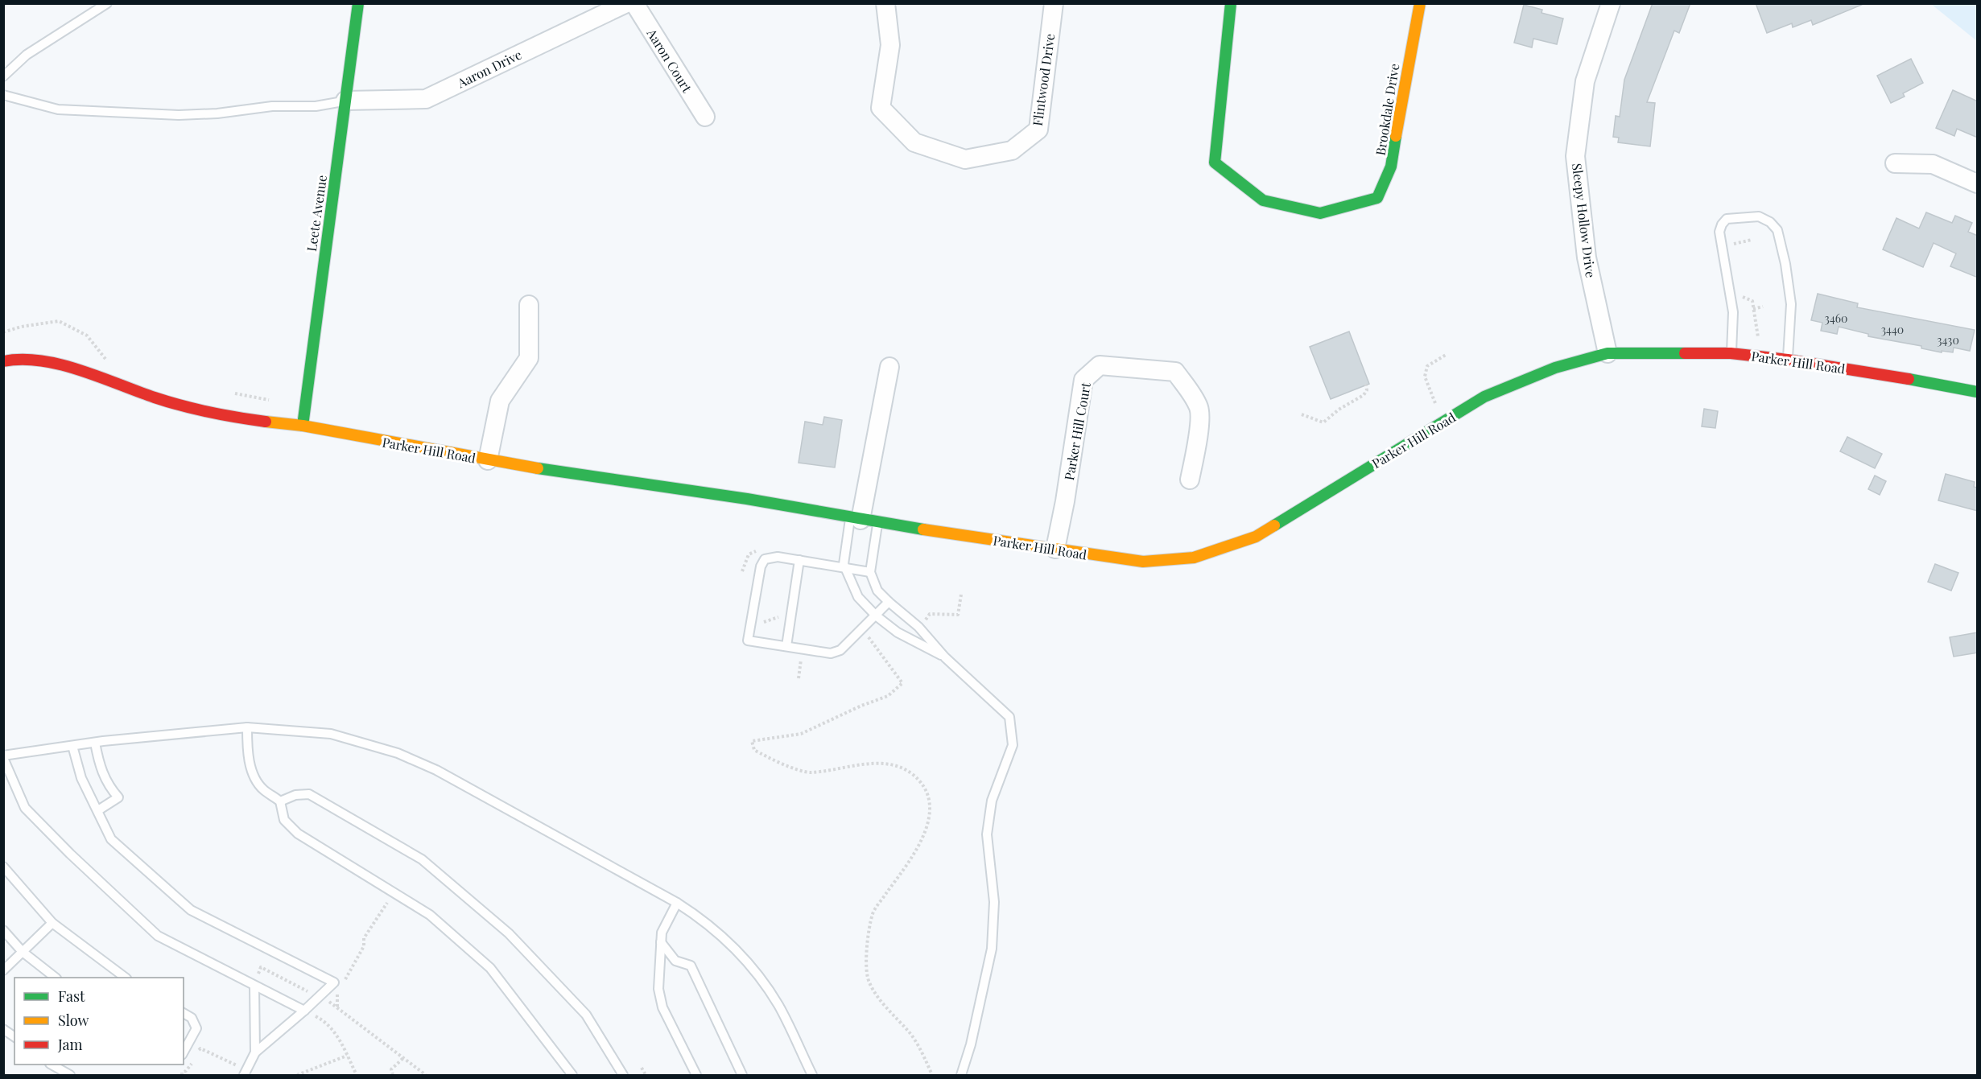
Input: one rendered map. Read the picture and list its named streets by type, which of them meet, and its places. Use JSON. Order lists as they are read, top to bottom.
{
  "streets": {
    "street": [
      "Aaron Court",
      "Aaron Drive",
      "Flintwood Drive",
      "Brookdale Drive",
      "Leete Avenue",
      "Sleepy Hollow Drive",
      "Parker Hill Road",
      "Parker Hill Court"
    ]
  },
  "crossings": [
    ["Aaron Drive", "Leete Avenue"],
    ["Leete Avenue", "Parker Hill Road"],
    ["Sleepy Hollow Drive", "Parker Hill Road"],
    ["Parker Hill Road", "Parker Hill Court"]
  ],
  "house_numbers": ["3460", "3440", "3430"],
  "legend": ["Fast", "Slow", "Jam"]
}
